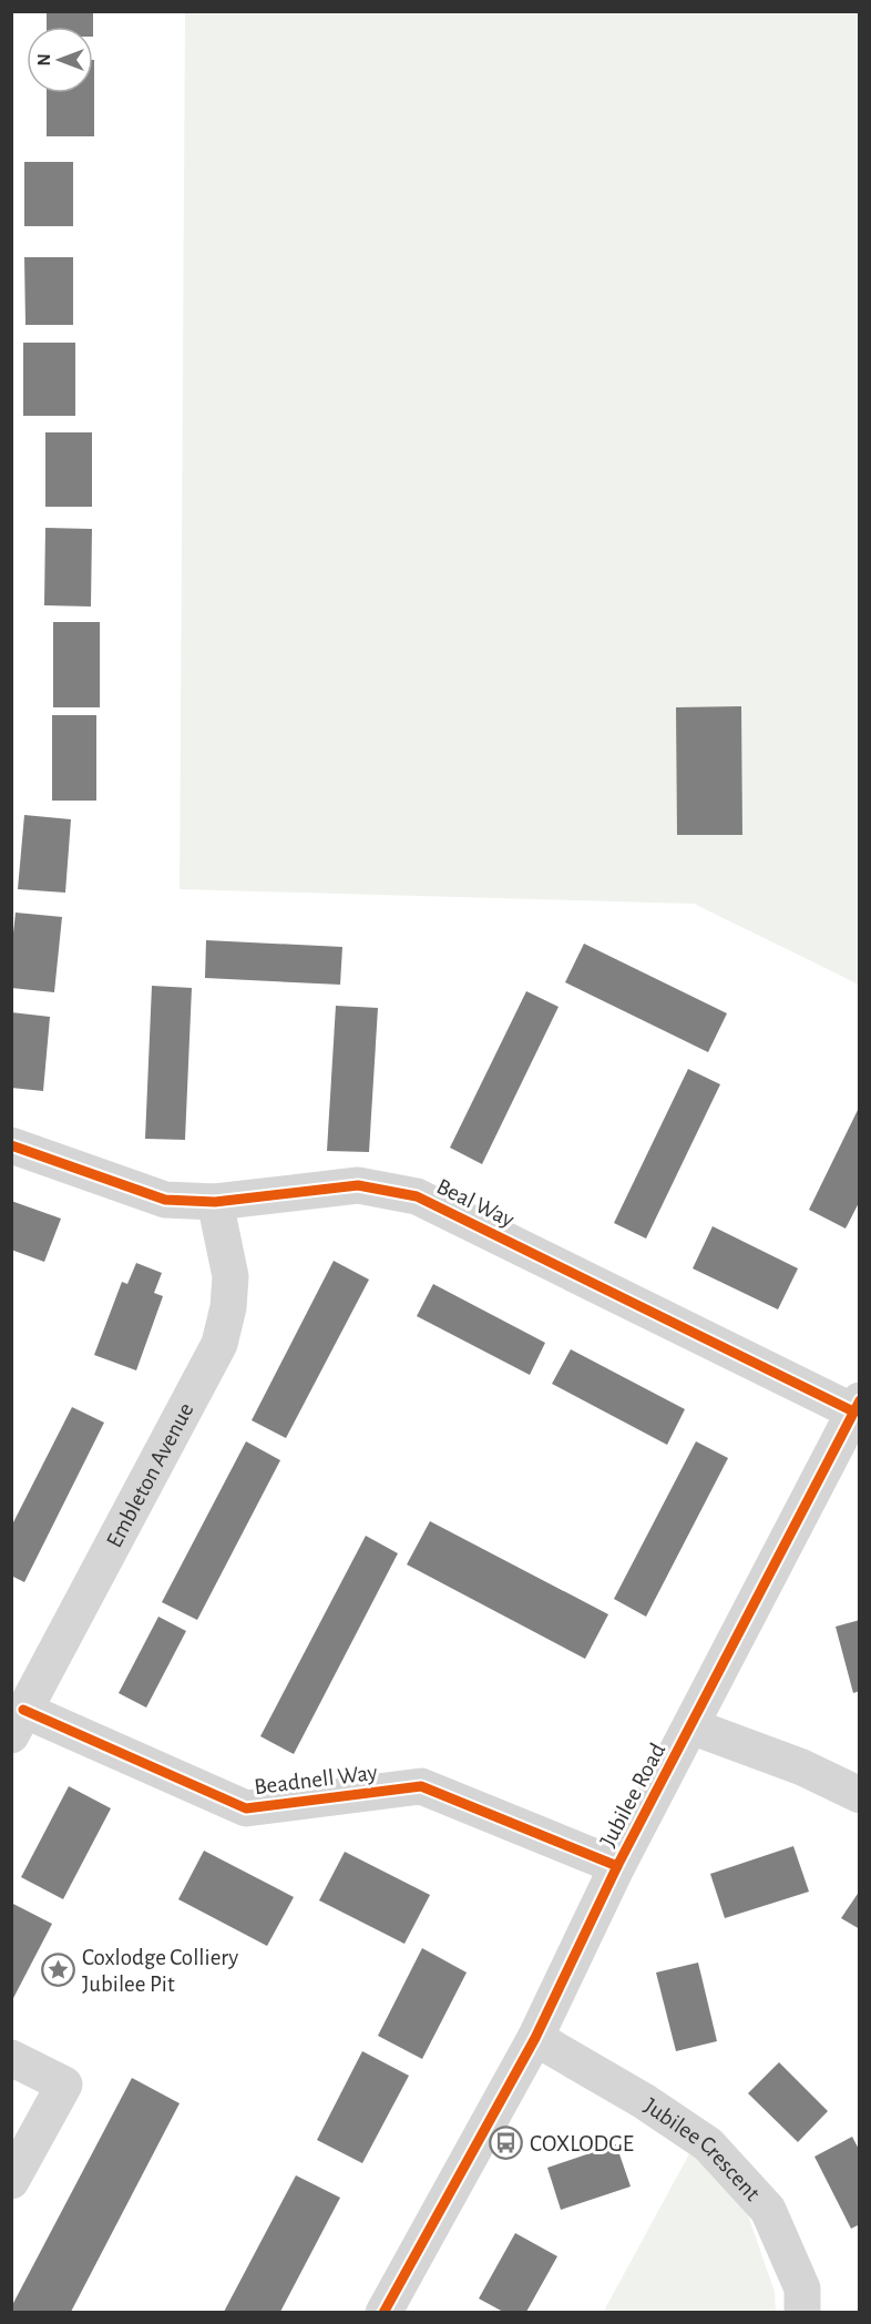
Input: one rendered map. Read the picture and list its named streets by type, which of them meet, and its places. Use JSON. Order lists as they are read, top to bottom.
{
  "streets": {
    "street": [
      "Beal Way",
      "Embleton Avenue",
      "Beadnell Way",
      "Jubilee Road",
      "Jubilee Crescent"
    ]
  },
  "crossings": [
    ["Beal Way", "Embleton Avenue"],
    ["Beal Way", "Jubilee Road"],
    ["Embleton Avenue", "Beadnell Way"],
    ["Beadnell Way", "Jubilee Road"],
    ["Jubilee Road", "Jubilee Crescent"]
  ],
  "places": {
    "place": ["Coxlodge Colliery Jubilee Pit"],
    "bus stop": ["COXLODGE"]
  },
  "north": "left"
}
